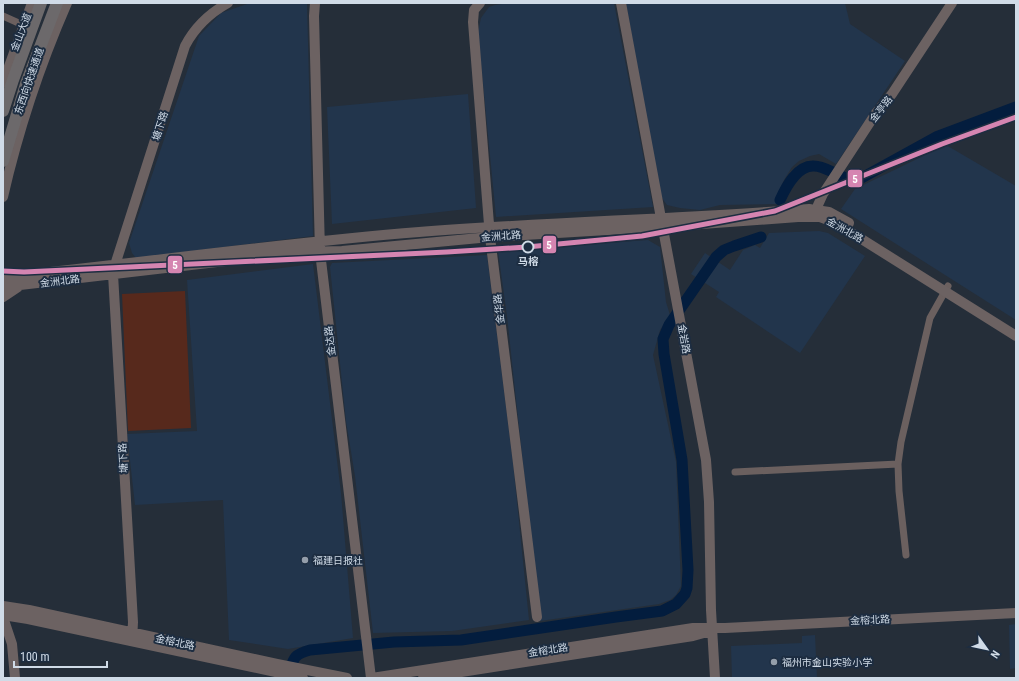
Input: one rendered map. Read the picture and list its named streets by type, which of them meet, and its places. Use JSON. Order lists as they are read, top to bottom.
{
  "streets": {
    "highway": ["东西向快速通道"],
    "street": [
      "金山大道",
      "金亭路",
      "塘下路",
      "金洲北路",
      "金华路",
      "金岩路",
      "金达路",
      "金榕北路"
    ]
  },
  "crossings": [
    ["金亭路", "金洲北路"],
    ["塘下路", "金洲北路"],
    ["塘下路", "金榕北路"],
    ["金洲北路", "金华路"],
    ["金洲北路", "金岩路"],
    ["金洲北路", "金达路"],
    ["金岩路", "金榕北路"],
    ["金达路", "金榕北路"]
  ],
  "places": ["马榕", "福建日报社", "福州市金山实验小学"],
  "lines": ["transit line 5"],
  "scale_bar": "100 m",
  "north": "bottom right"
}
